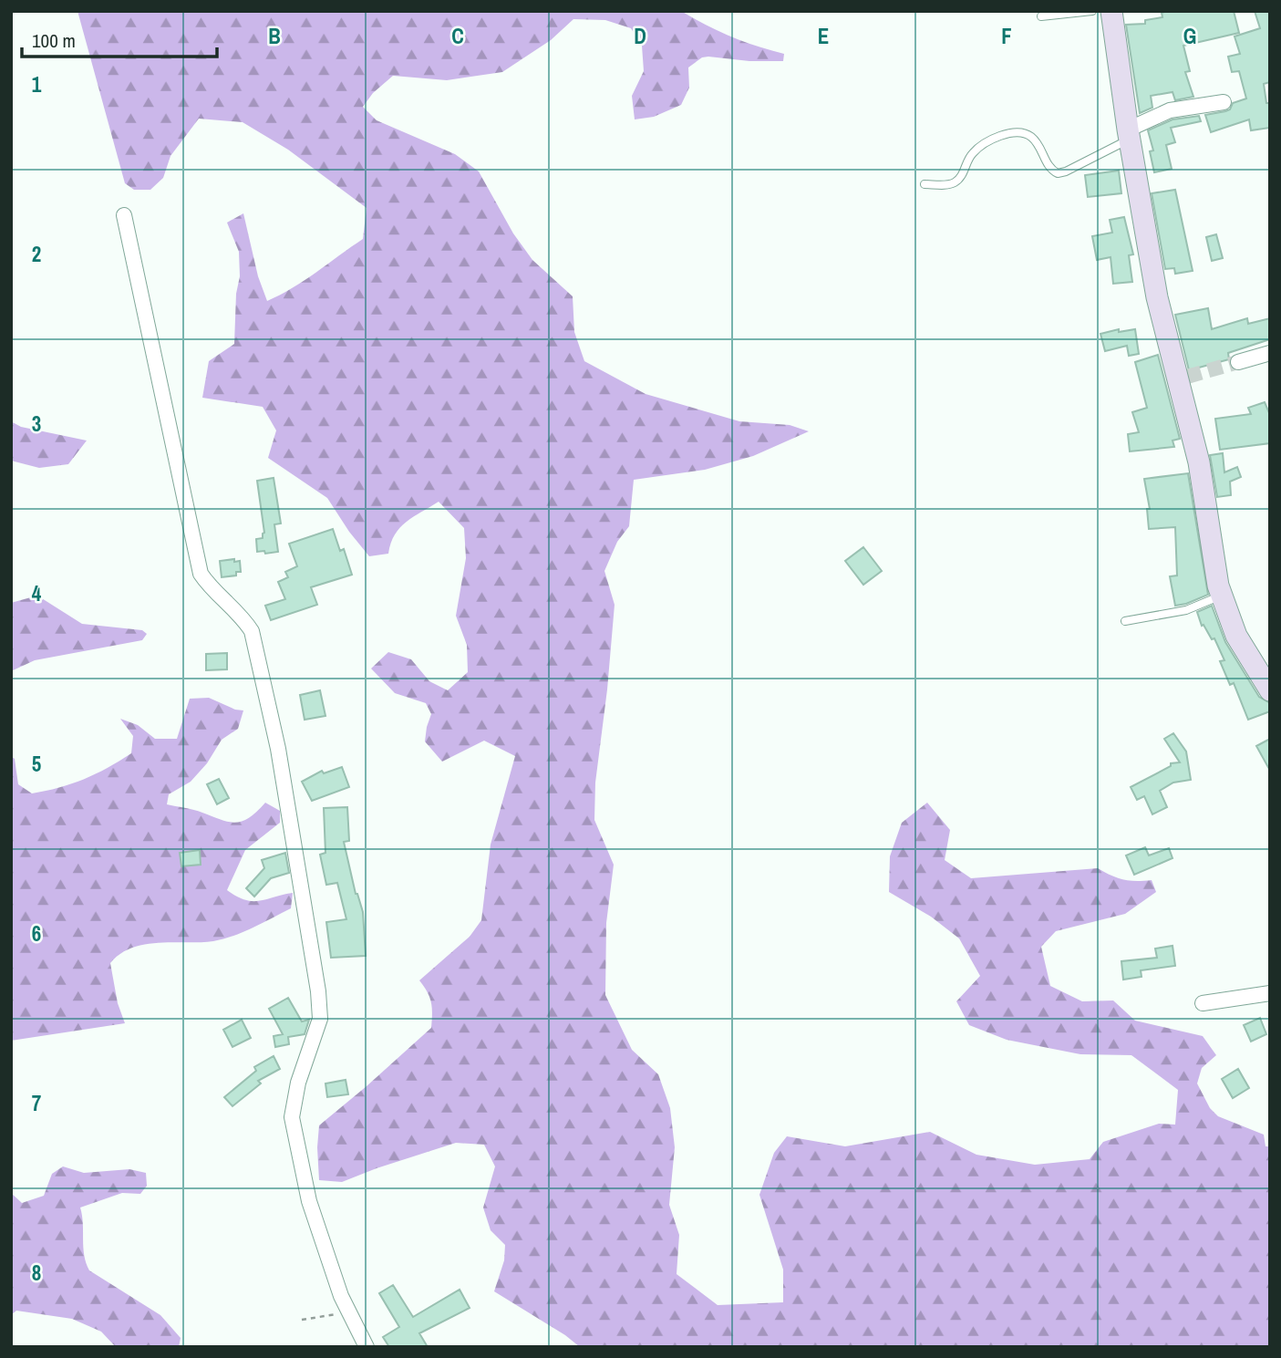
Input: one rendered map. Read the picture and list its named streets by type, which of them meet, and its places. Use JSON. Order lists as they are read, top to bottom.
{
  "scale_bar": "100 m",
  "grid": {
    "columns": [
      "B",
      "C",
      "D",
      "E",
      "F",
      "G"
    ],
    "rows": [
      "1",
      "2",
      "3",
      "4",
      "5",
      "6",
      "7",
      "8"
    ]
  }
}
